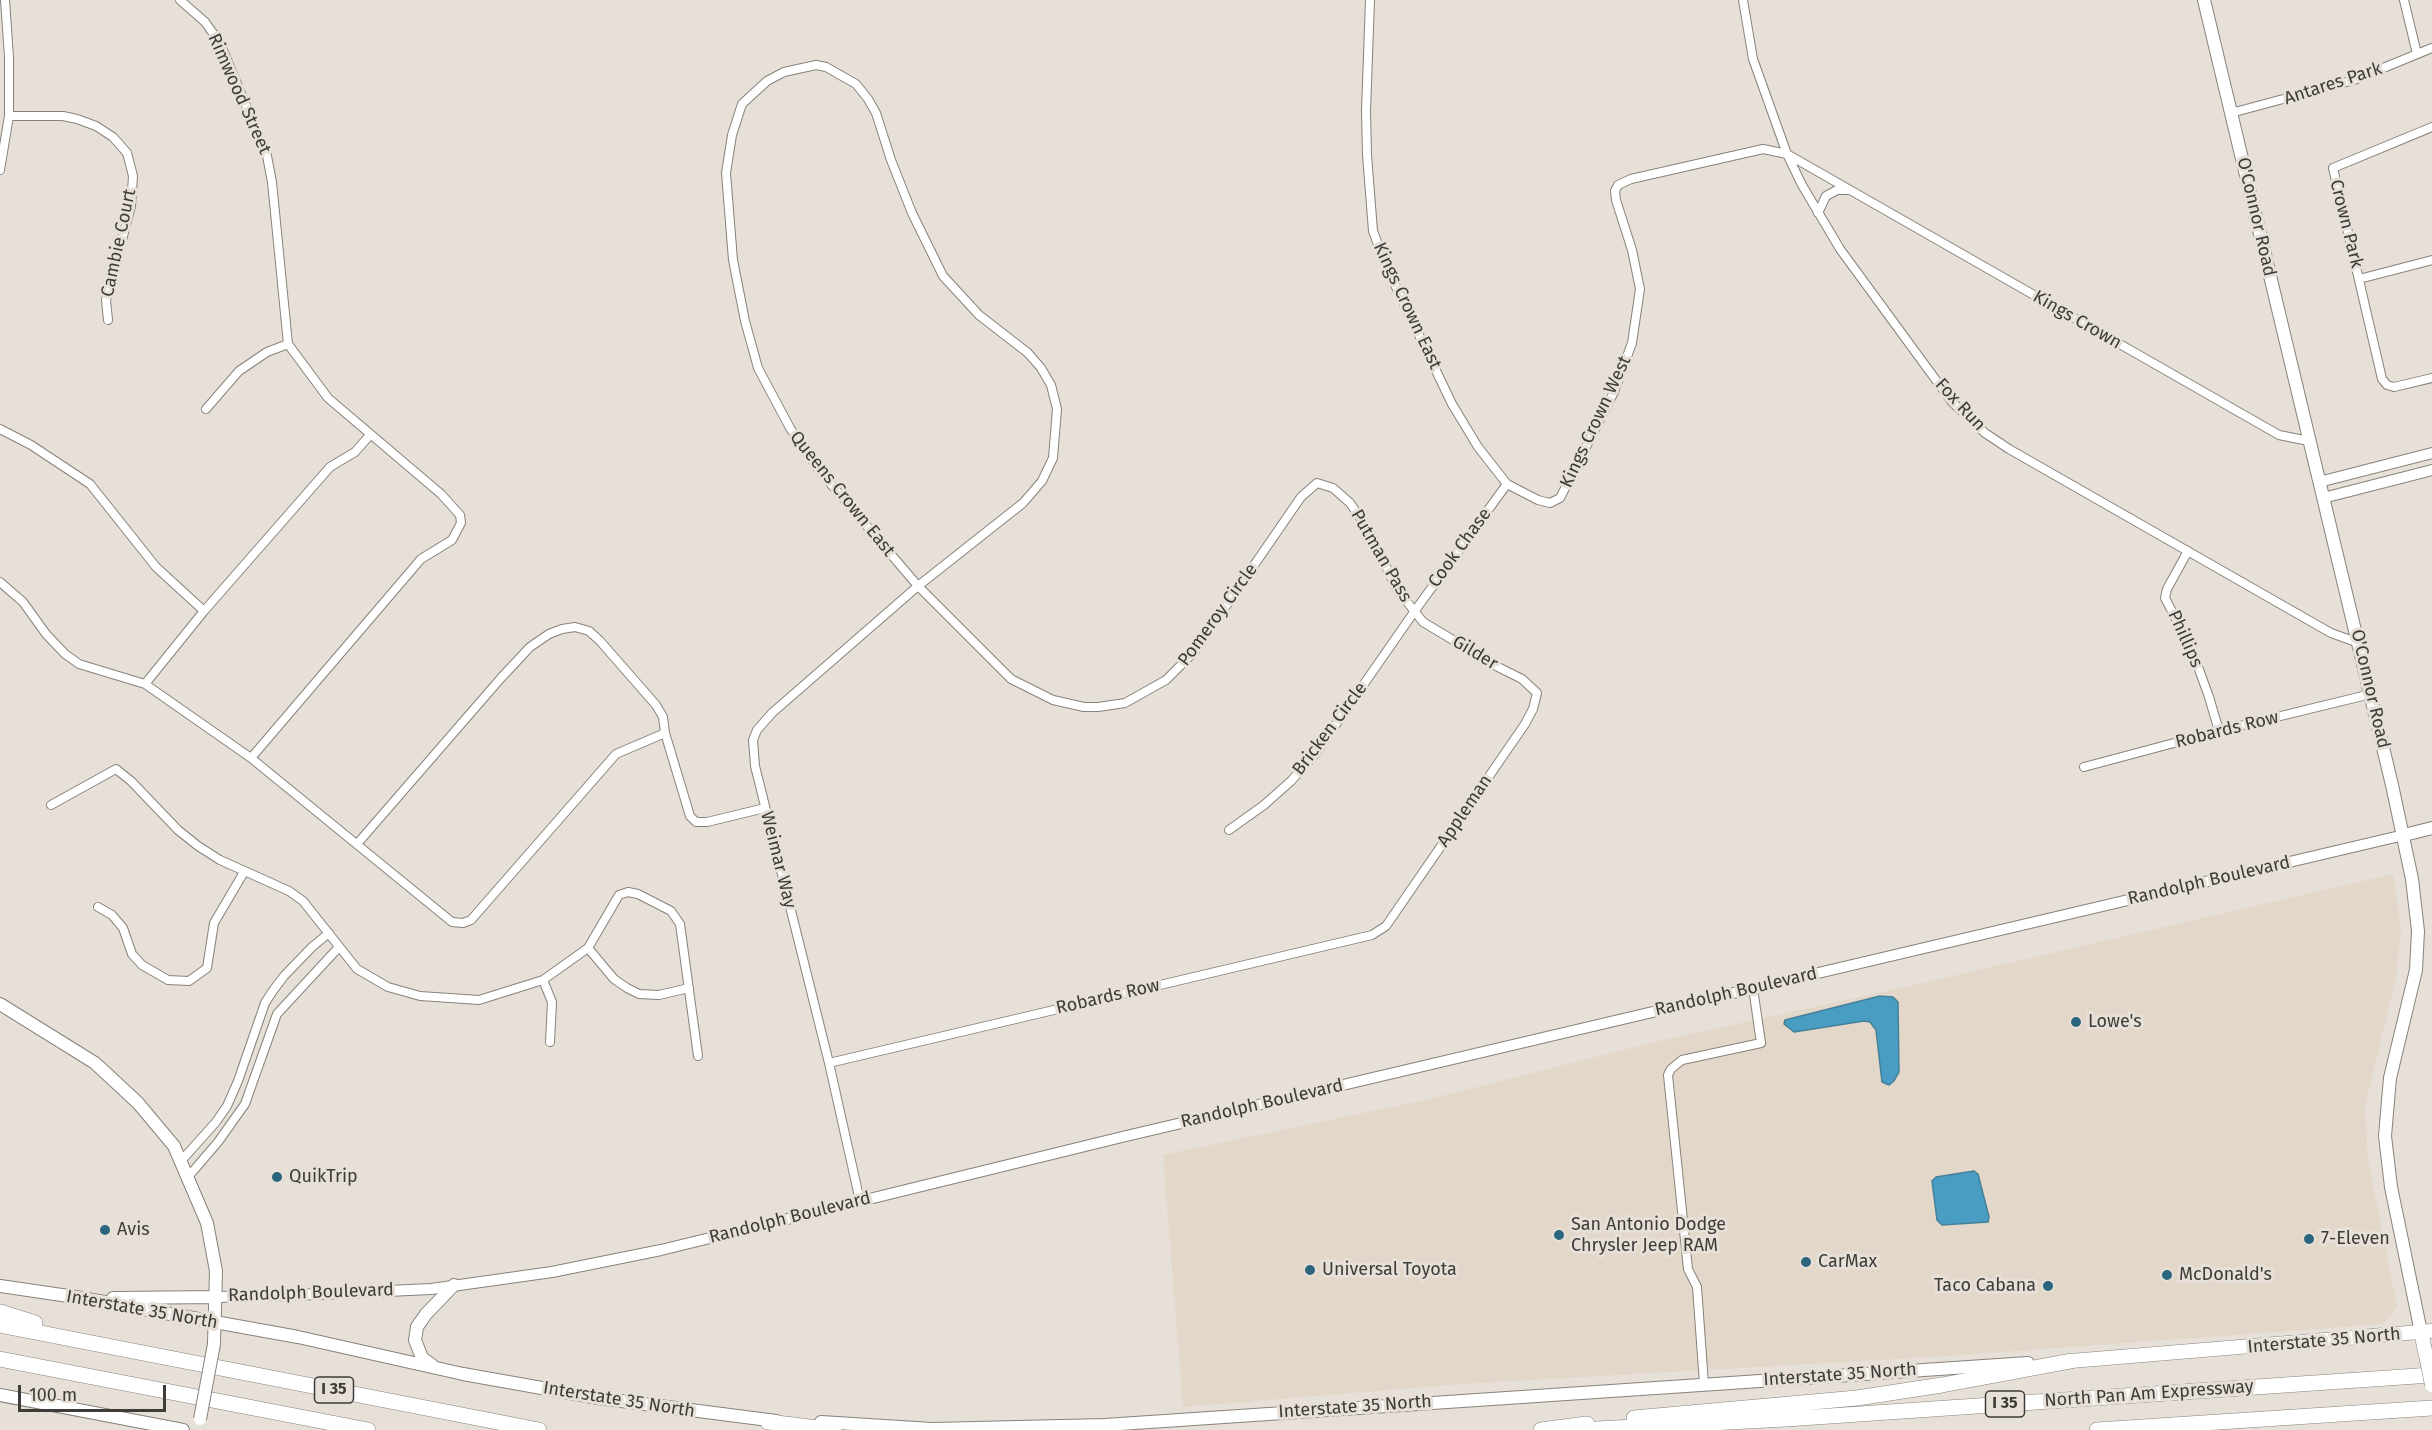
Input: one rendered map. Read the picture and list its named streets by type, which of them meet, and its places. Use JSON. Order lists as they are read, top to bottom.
{
  "streets": {
    "highway": ["I 35", "North Pan Am Expressway"],
    "main road": ["O'Connor Road", "Randolph Boulevard", "Interstate 35 North"],
    "street": [
      "Antares Park",
      "Rimwood Street",
      "Crown Park",
      "Cambie Court",
      "Kings Crown East",
      "Kings Crown",
      "Fox Run",
      "Kings Crown West",
      "Queens Crown East",
      "Cook Chase",
      "Putman Pass",
      "Pomeroy Circle",
      "Phillips",
      "Gilder",
      "Bricken Circle",
      "Robards Row",
      "Appleman",
      "Weimar Way"
    ]
  },
  "crossings": [
    ["Antares Park", "O'Connor Road"],
    ["O'Connor Road", "Kings Crown"],
    ["O'Connor Road", "Fox Run"],
    ["O'Connor Road", "Robards Row"],
    ["O'Connor Road", "Randolph Boulevard"],
    ["O'Connor Road", "Interstate 35 North"],
    ["Kings Crown East", "Kings Crown West"],
    ["Kings Crown East", "Cook Chase"],
    ["Kings Crown", "Fox Run"],
    ["Kings Crown", "Kings Crown West"],
    ["Fox Run", "Phillips"],
    ["Kings Crown West", "Cook Chase"],
    ["Queens Crown East", "Pomeroy Circle"],
    ["Queens Crown East", "Weimar Way"],
    ["Cook Chase", "Putman Pass"],
    ["Cook Chase", "Gilder"],
    ["Cook Chase", "Bricken Circle"],
    ["Putman Pass", "Pomeroy Circle"],
    ["Putman Pass", "Gilder"],
    ["Putman Pass", "Bricken Circle"],
    ["Pomeroy Circle", "Weimar Way"],
    ["Phillips", "Robards Row"],
    ["Gilder", "Bricken Circle"],
    ["Gilder", "Appleman"],
    ["Robards Row", "Appleman"],
    ["Robards Row", "Weimar Way"],
    ["Weimar Way", "Randolph Boulevard"],
    ["Randolph Boulevard", "Interstate 35 North"]
  ],
  "places": [
    "Lowe's",
    "QuikTrip",
    "Avis",
    "San Antonio Dodge Chrysler Jeep RAM",
    "7-Eleven",
    "CarMax",
    "Universal Toyota",
    "McDonald's",
    "Taco Cabana"
  ],
  "scale_bar": "100 m"
}
